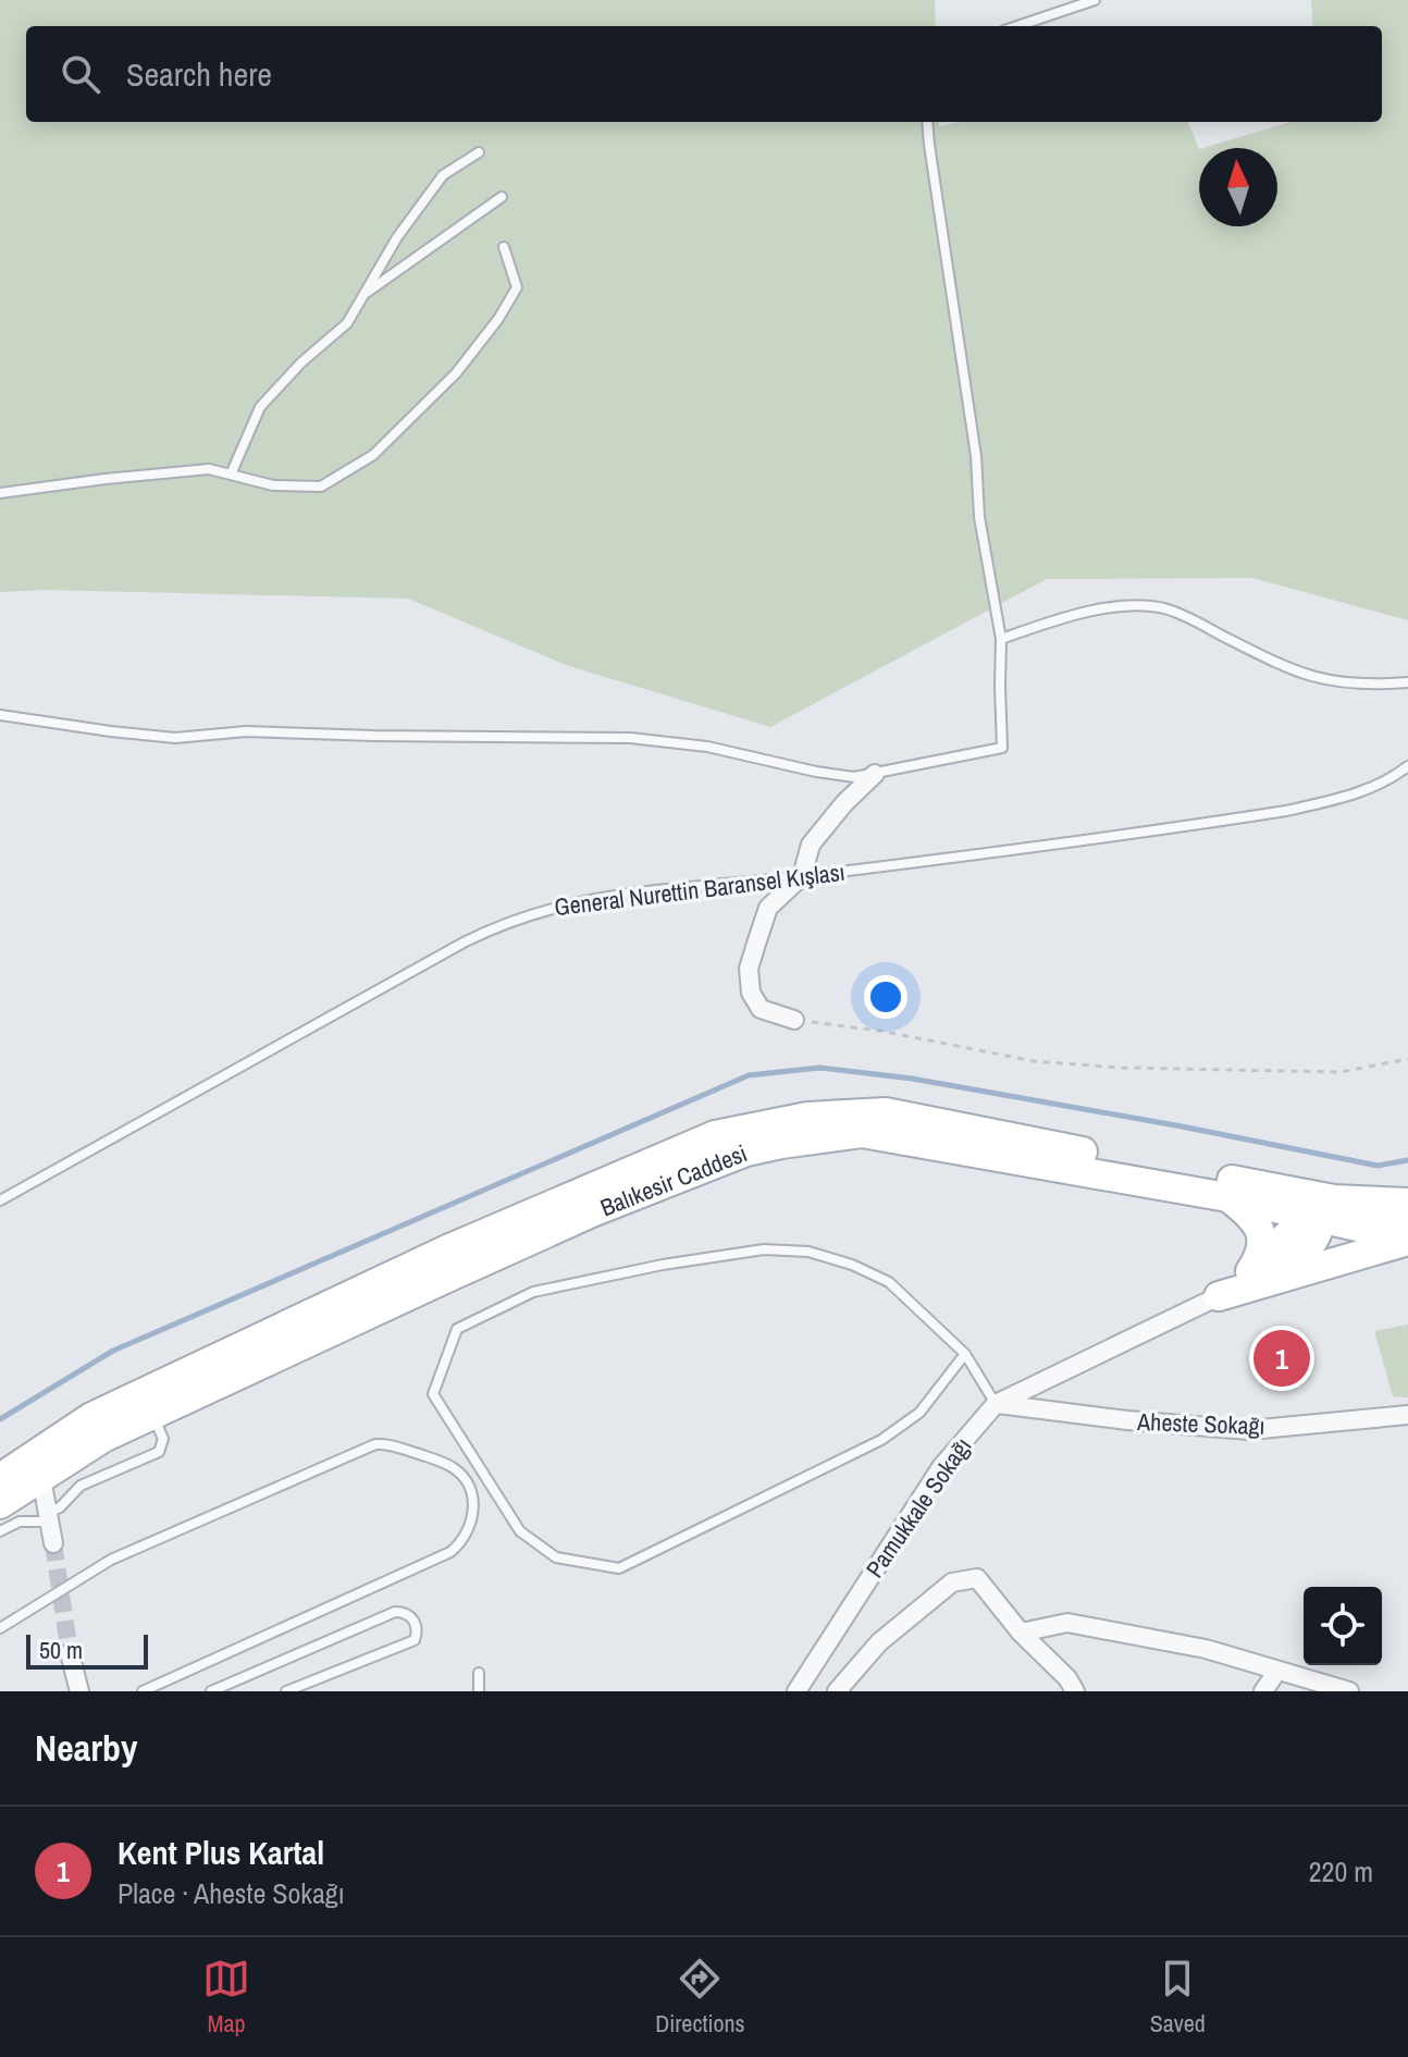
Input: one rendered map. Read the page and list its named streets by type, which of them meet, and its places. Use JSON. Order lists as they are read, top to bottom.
{
  "streets": {
    "main road": ["Balıkesir Caddesi"],
    "street": ["Aheste Sokağı", "Pamukkale Sokağı"],
    "lane": ["General Nurettin Baransel Kışlası"]
  },
  "crossings": [
    ["Aheste Sokağı", "Pamukkale Sokağı"]
  ],
  "scale_bar": "50 m",
  "north": "top",
  "page": {
    "search": "Search here",
    "pins": "1",
    "scale": "50 m",
    "heading": "Nearby",
    "list": [
      {
        "mark": "1",
        "name": "Kent Plus Kartal",
        "note": "Place · Aheste Sokağı",
        "value": "220 m"
      }
    ],
    "nav": ["Map", "Directions", "Saved"]
  }
}
